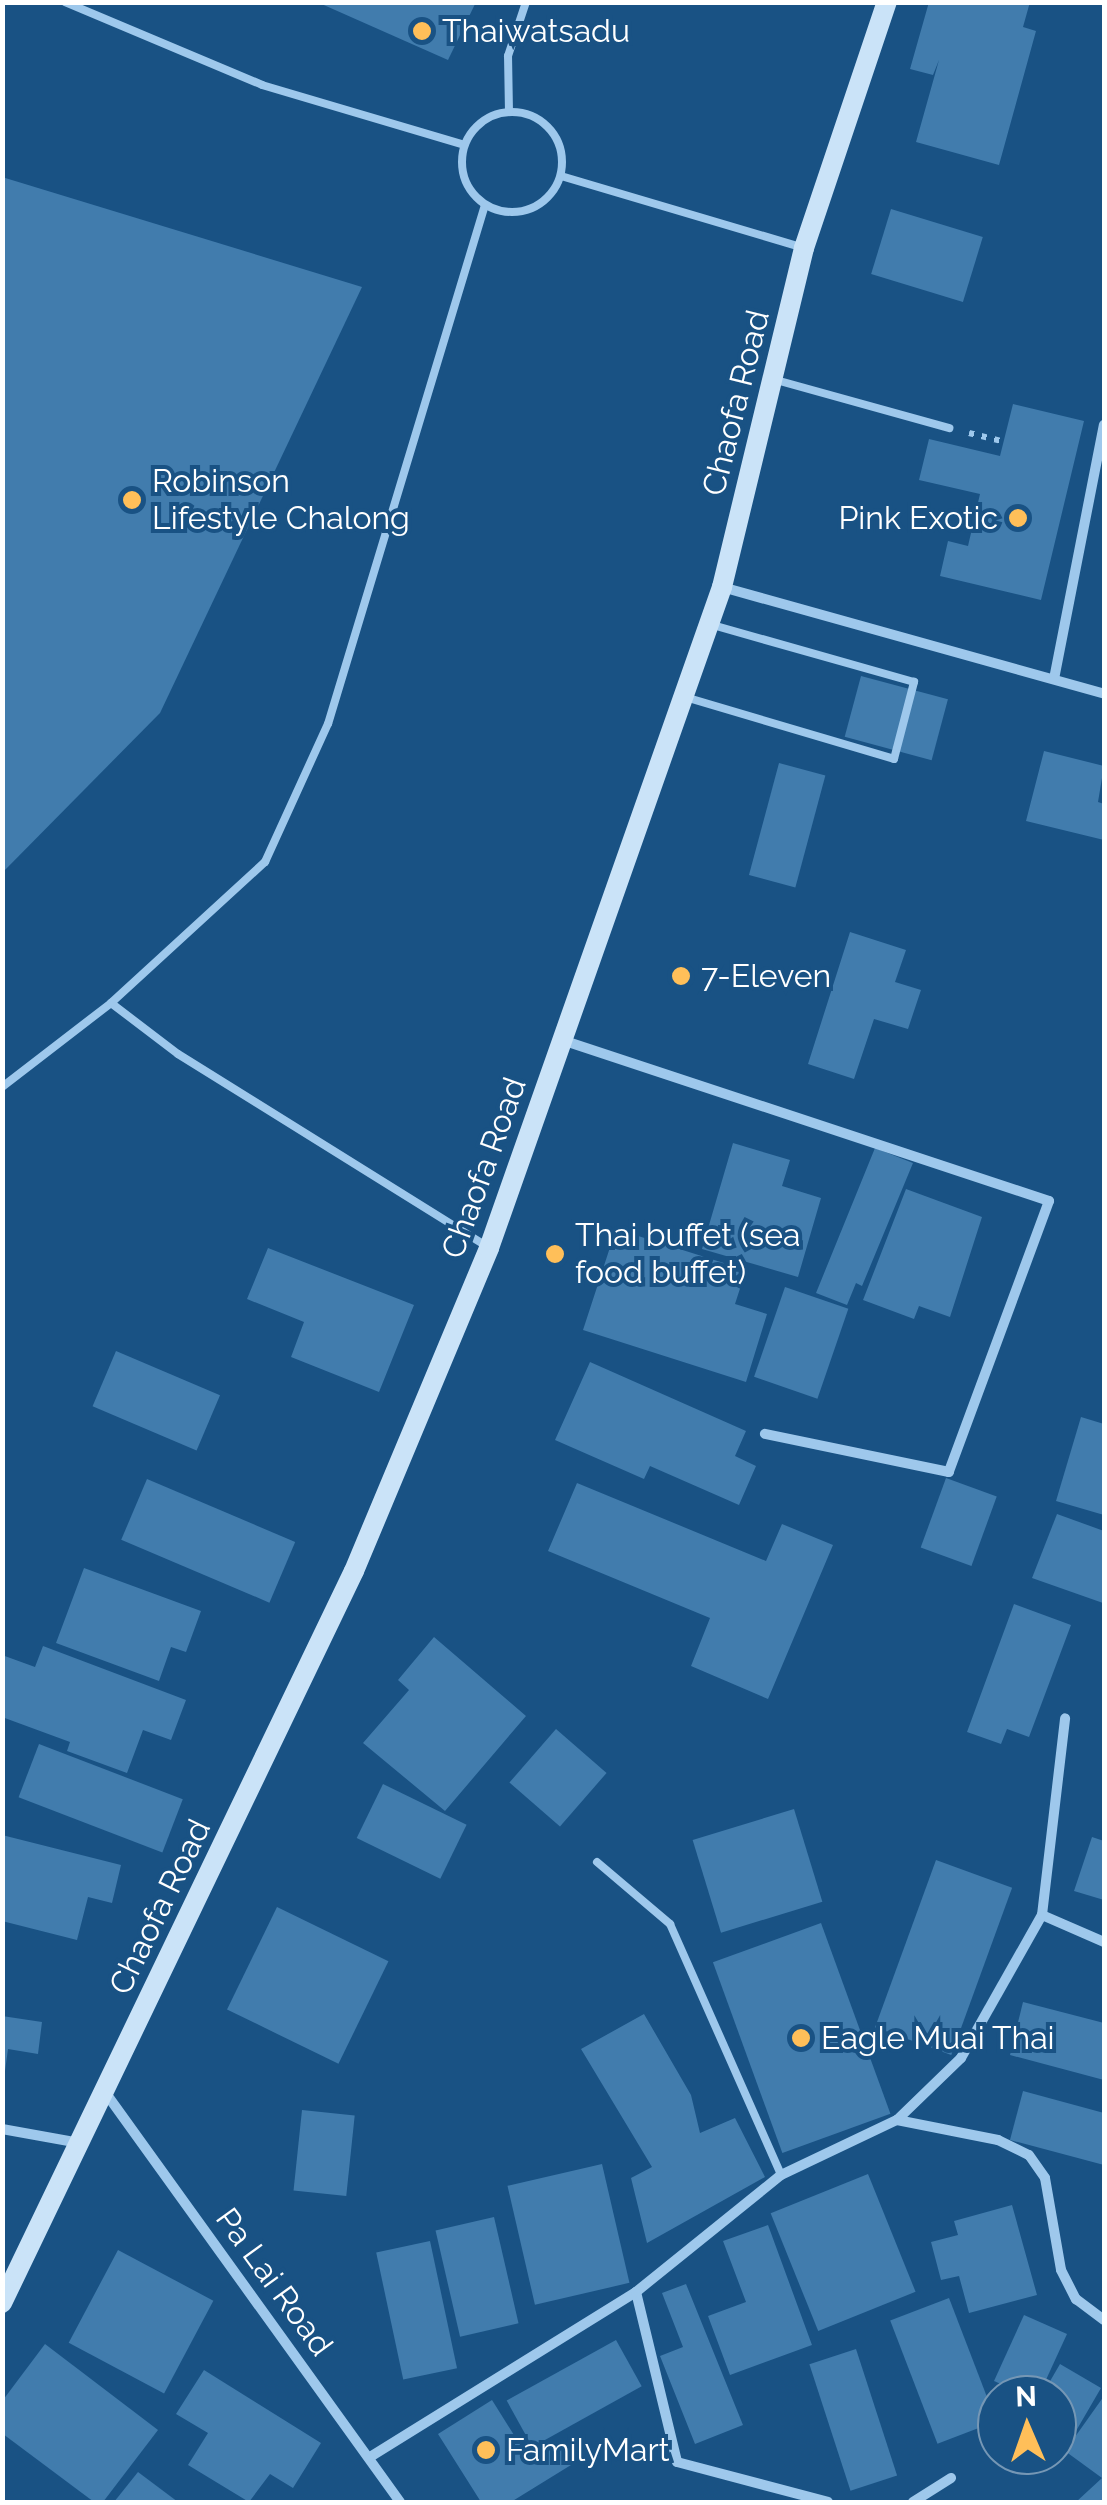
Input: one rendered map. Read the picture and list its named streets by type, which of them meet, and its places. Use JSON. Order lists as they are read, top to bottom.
{
  "streets": {
    "main road": ["Chaofa Road"],
    "street": ["Pa Lai Road"]
  },
  "crossings": [
    ["Chaofa Road", "Pa Lai Road"]
  ],
  "places": [
    "Thaiwatsadu",
    "Robinson Lifestyle Chalong",
    "Pink Exotic",
    "7-Eleven",
    "Thai buffet (sea food buffet)",
    "Eagle Muai Thai",
    "FamilyMart"
  ],
  "north": "top"
}
